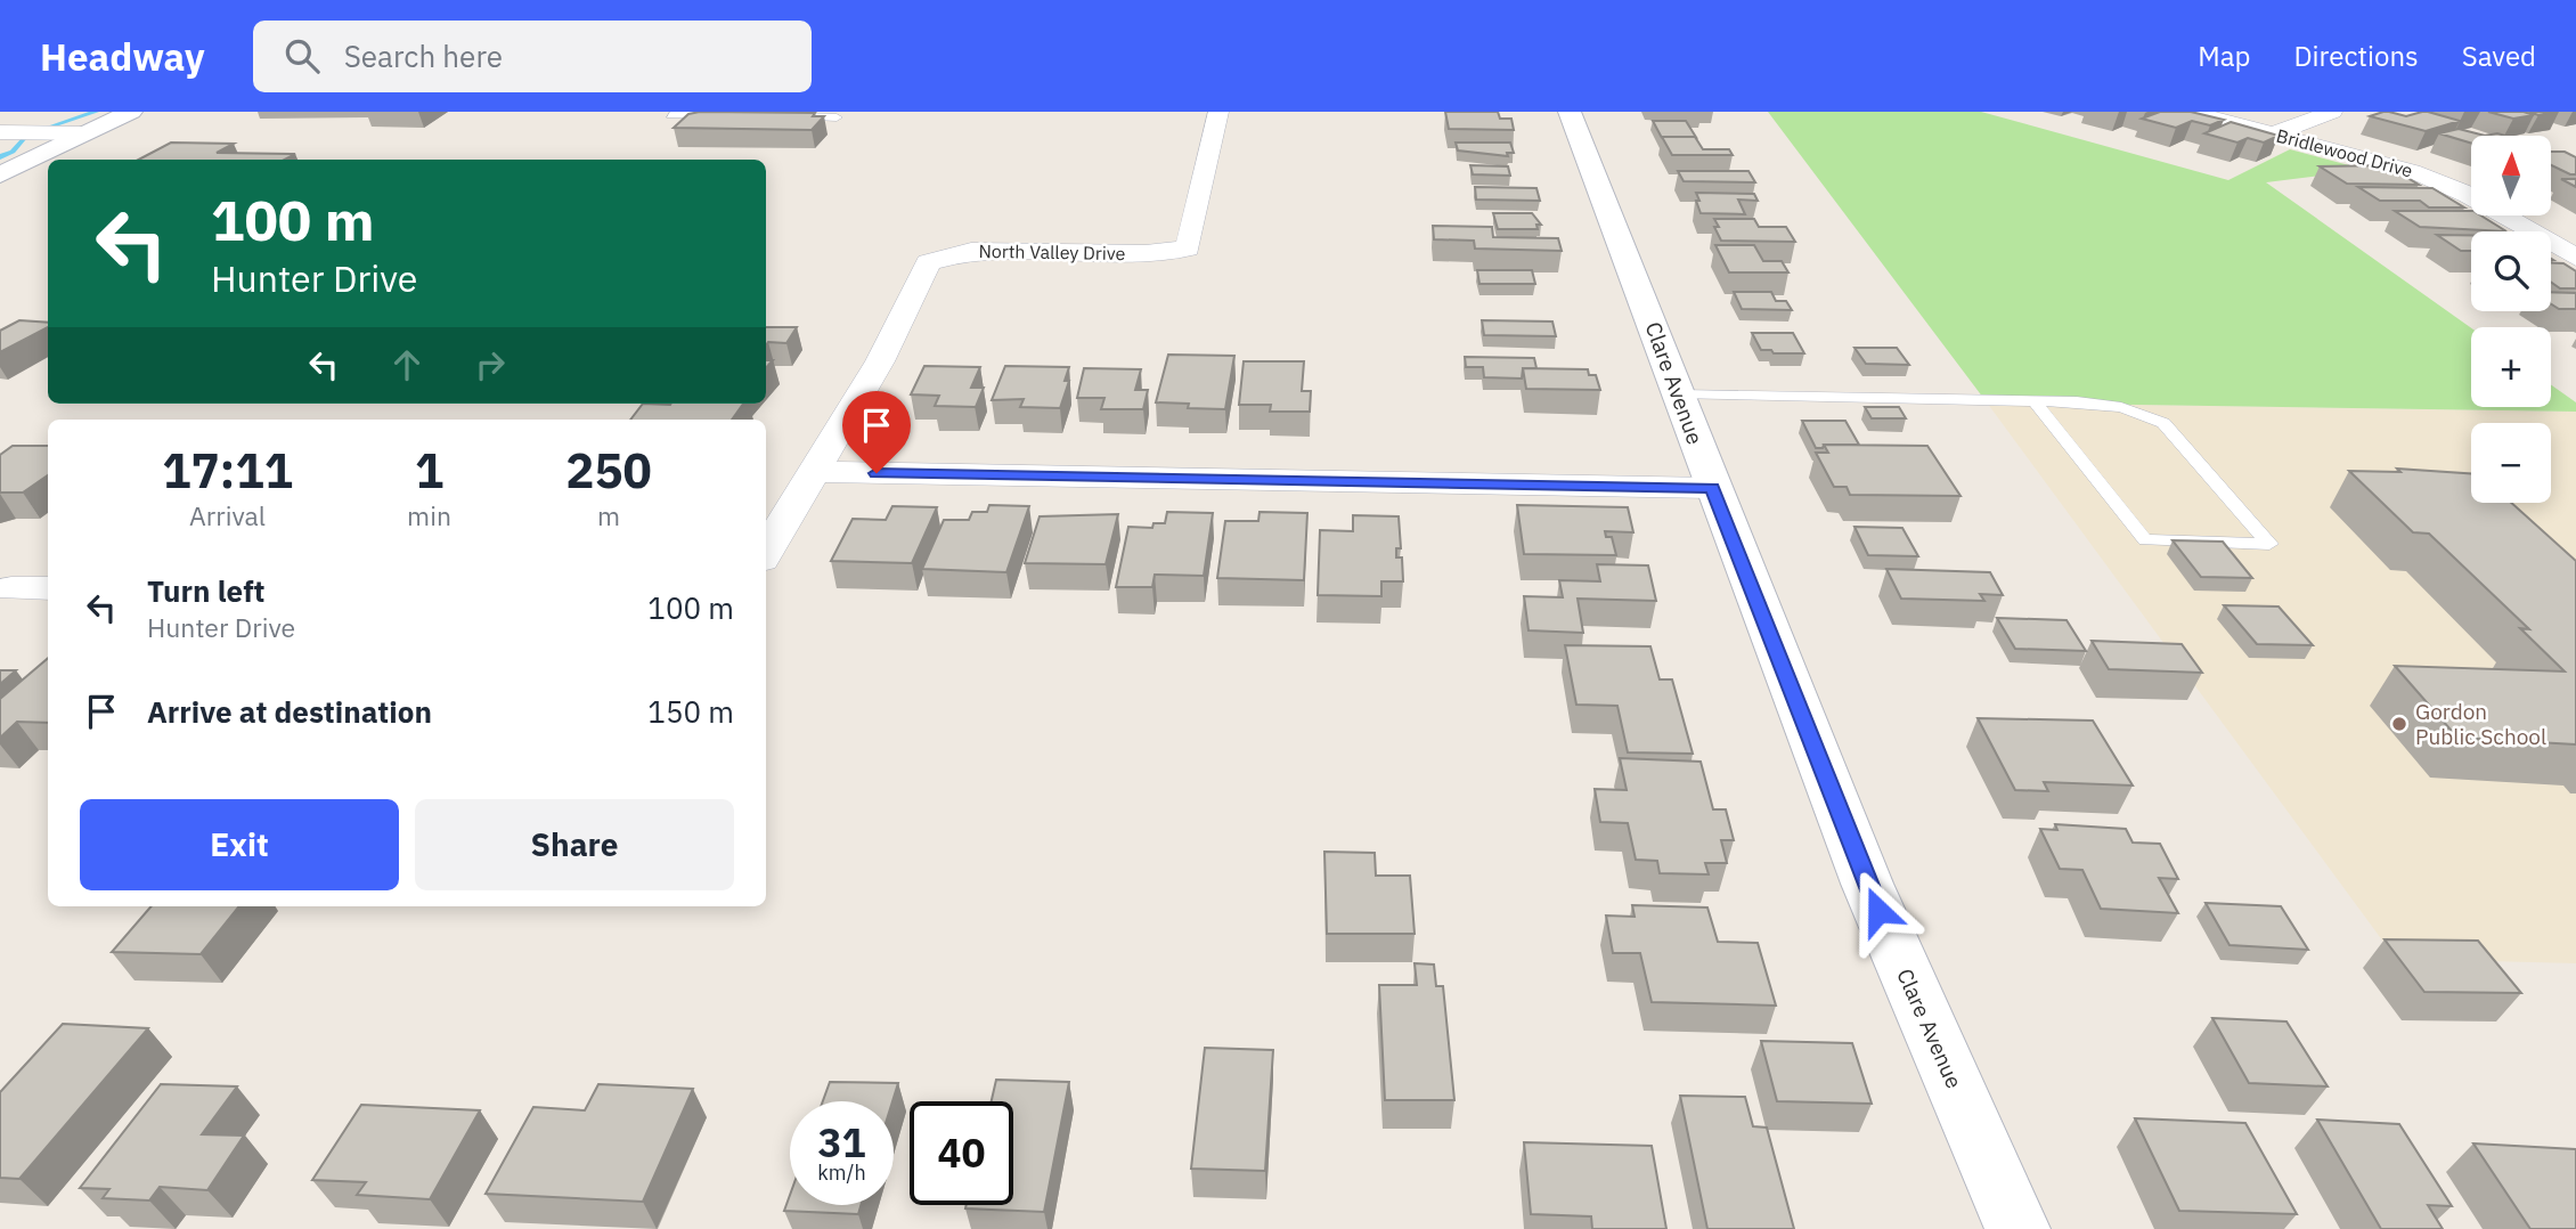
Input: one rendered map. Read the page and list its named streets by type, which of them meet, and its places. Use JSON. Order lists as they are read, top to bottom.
{
  "streets": {
    "street": ["Bridlewood Drive", "North Valley Drive", "Clare Avenue"]
  },
  "places": ["Gordon Public School"],
  "north": "top",
  "page": {
    "header": "Headway",
    "search": "Search here",
    "nav": ["Map", "Directions", "Saved"],
    "map_buttons": ["+", "−"],
    "turn": ["100 m", "Hunter Drive"],
    "eta": [
      "17:11",
      "Arrival",
      "1",
      "min",
      "250",
      "m"
    ],
    "list": [
      {
        "name": "Turn left",
        "note": "Hunter Drive",
        "value": "100 m"
      },
      {
        "name": "Arrive at destination",
        "value": "150 m"
      }
    ],
    "buttons": ["Exit", "Share"],
    "speed": "31 km/h",
    "limit": "40"
  }
}
